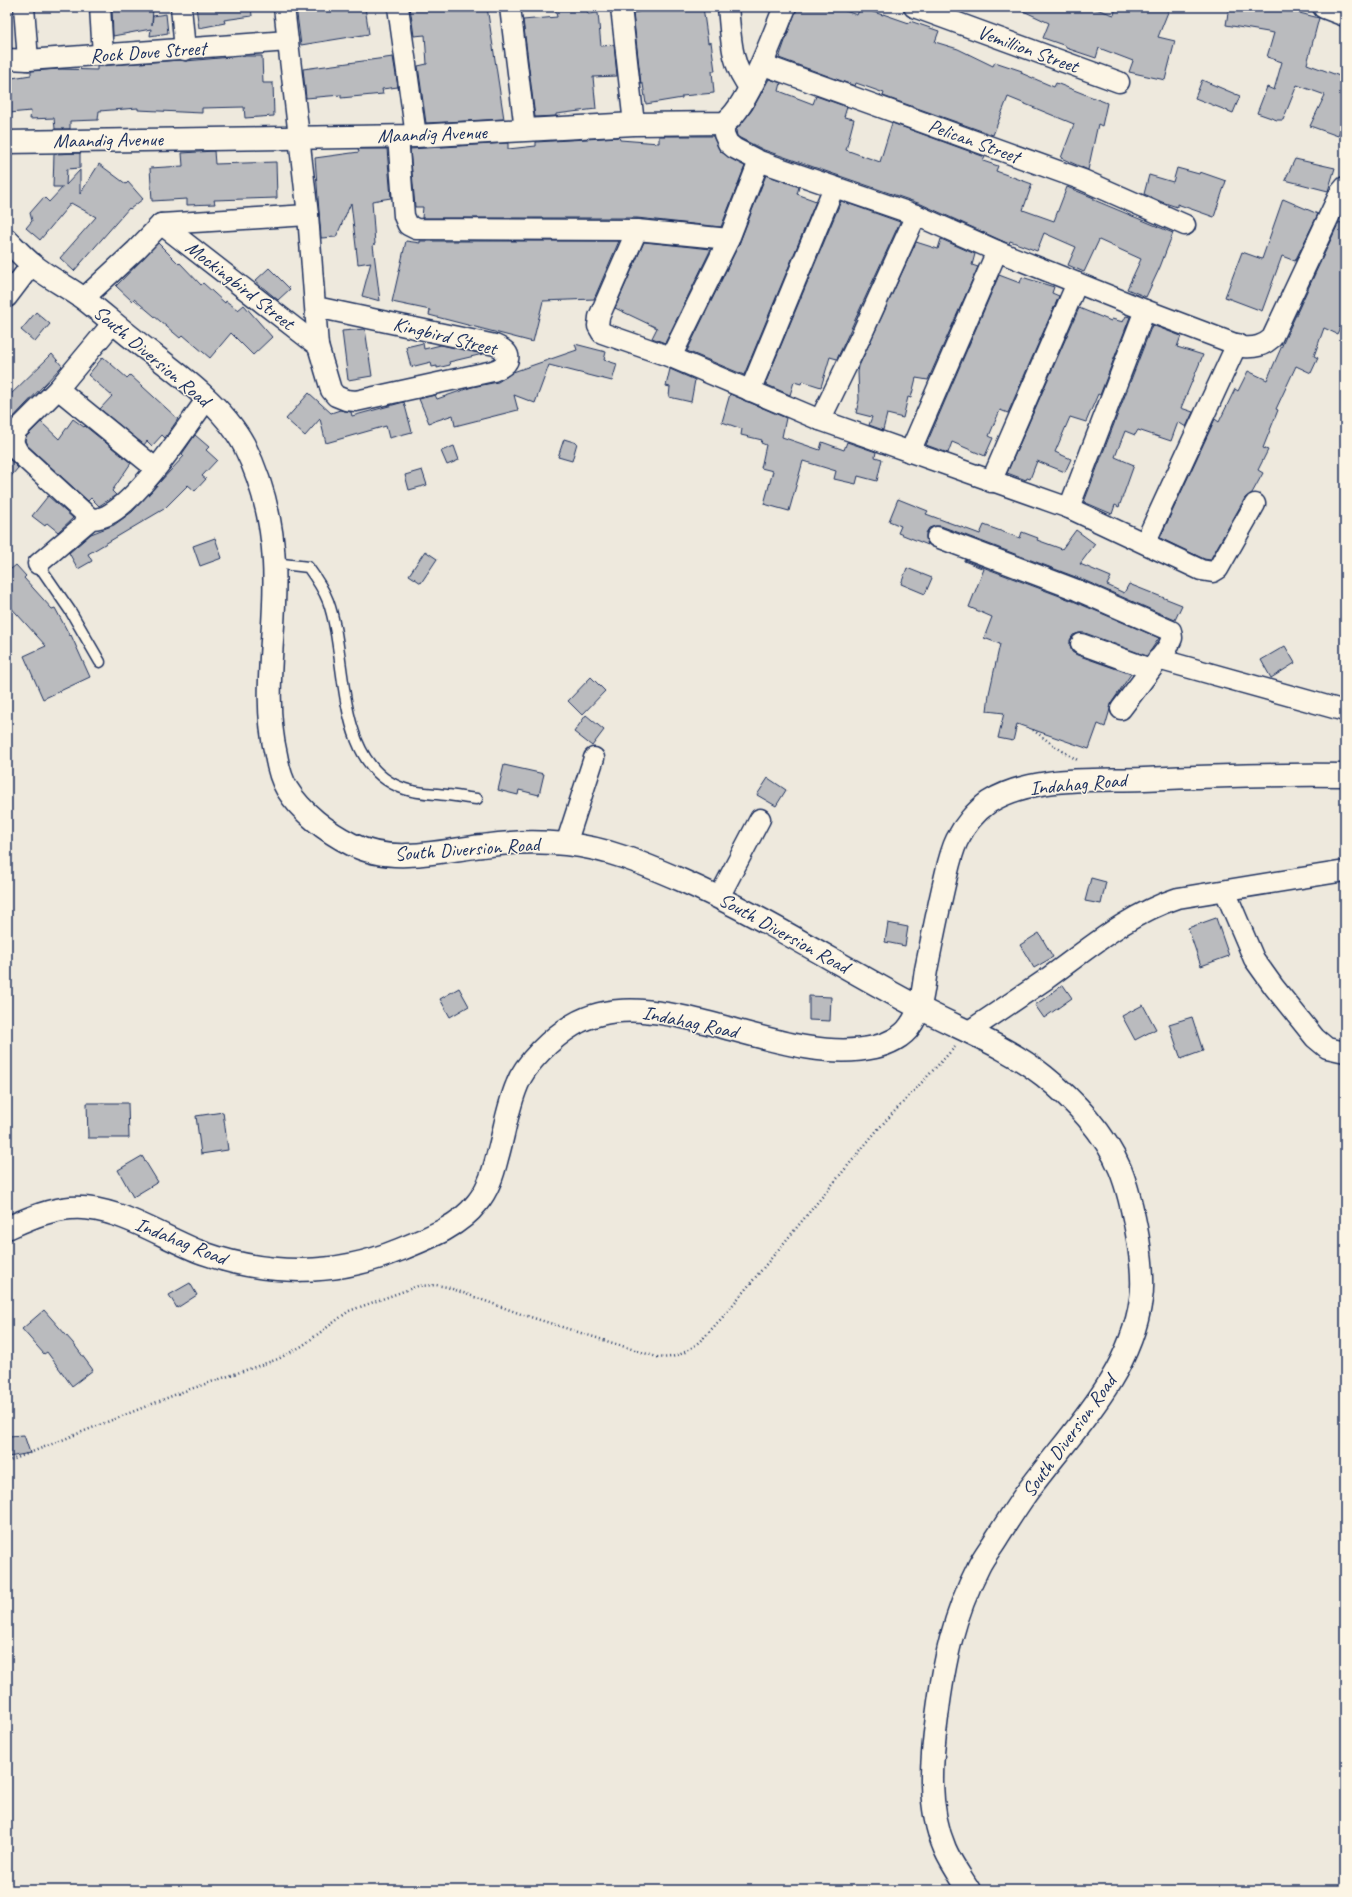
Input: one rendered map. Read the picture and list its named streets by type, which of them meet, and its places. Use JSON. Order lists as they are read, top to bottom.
{
  "streets": {
    "main road": ["Maandig Avenue", "South Diversion Road", "Indahag Road"],
    "street": [
      "Vemillion Street",
      "Rock Dove Street",
      "Pelican Street",
      "Mockingbird Street",
      "Kingbird Street"
    ]
  },
  "crossings": [
    ["Mockingbird Street", "Kingbird Street"],
    ["South Diversion Road", "Indahag Road"]
  ]
}
